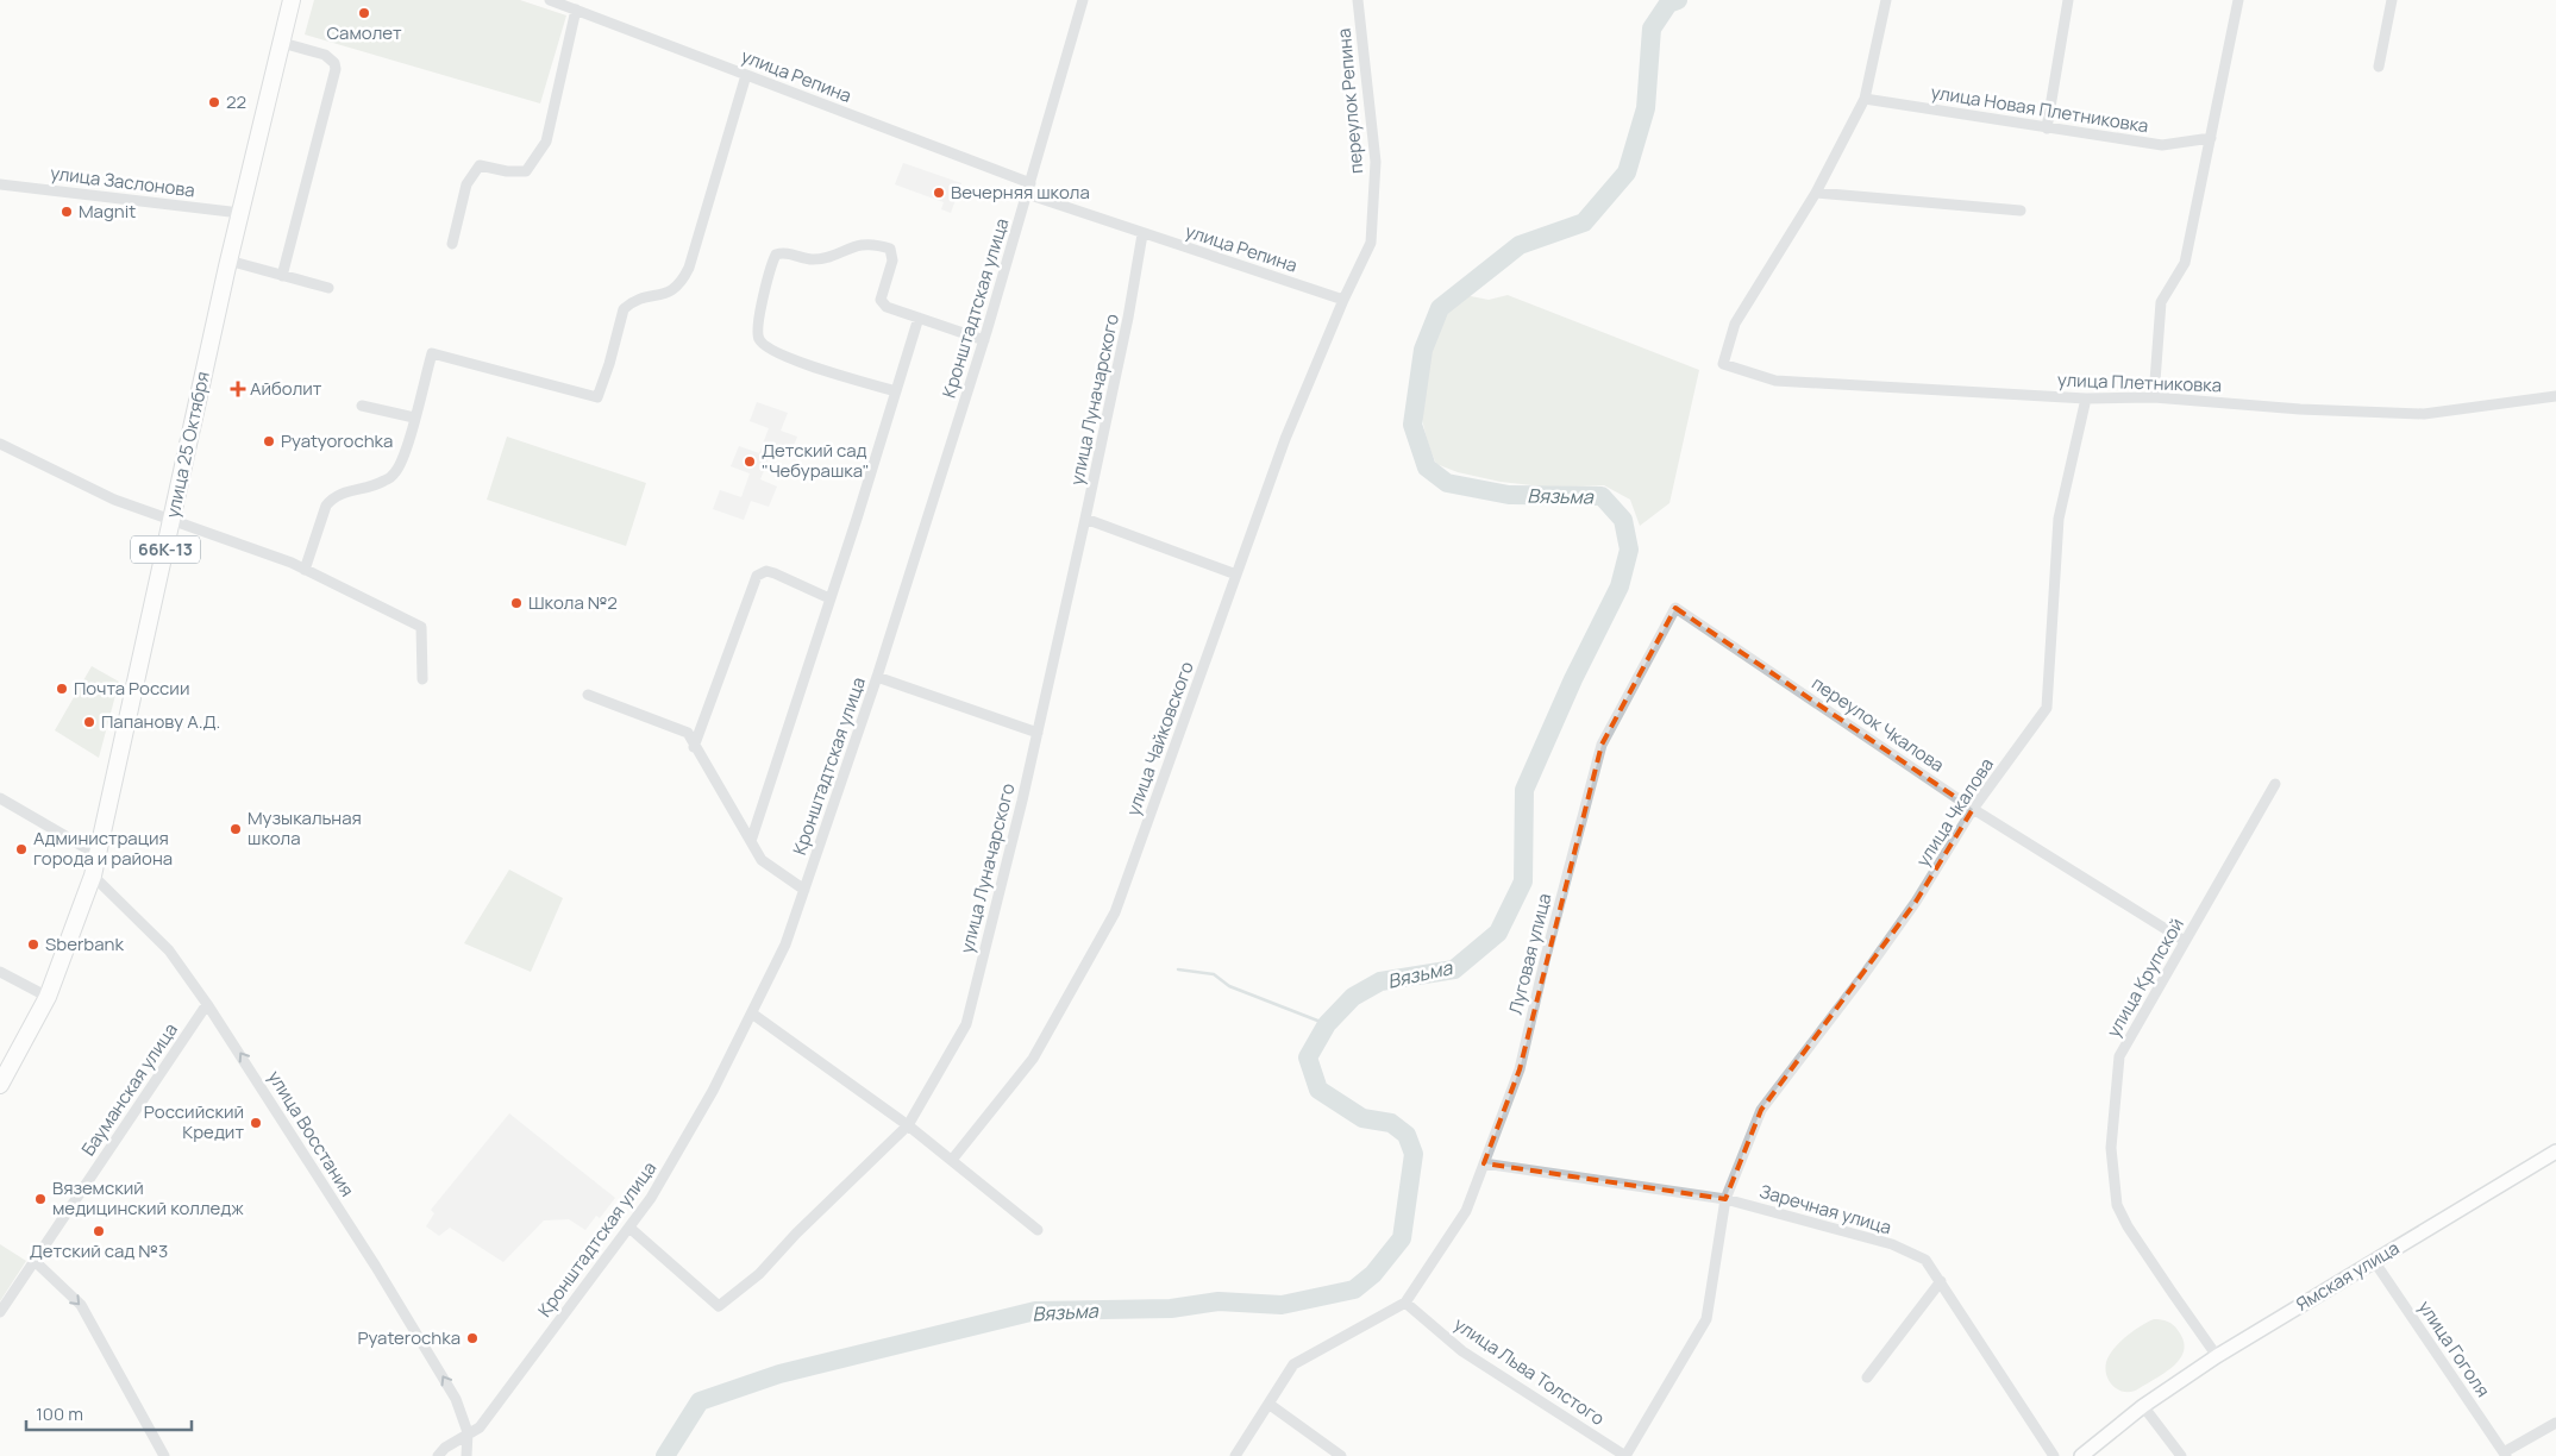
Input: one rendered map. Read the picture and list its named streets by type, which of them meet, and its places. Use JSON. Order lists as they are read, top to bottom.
{
  "streets": {
    "main road": ["улица 25 Октября", "66К-13", "Ямская улица"],
    "street": [
      "улица Репина",
      "переулок Репина",
      "улица Новая Плетниковка",
      "улица Заслонова",
      "Кронштадтская улица",
      "улица Плетниковка",
      "улица Луначарского",
      "переулок Чкалова",
      "улица Чайковского",
      "улица Чкалова",
      "Луговая улица",
      "улица Крупской",
      "Бауманская улица",
      "улица Восстания",
      "Заречная улица",
      "улица Гоголя",
      "улица Льва Толстого"
    ]
  },
  "crossings": [
    ["улица Репина", "переулок Репина"],
    ["улица Репина", "Кронштадтская улица"],
    ["улица Репина", "улица Луначарского"],
    ["улица Репина", "улица Чайковского"],
    ["переулок Репина", "улица Чайковского"],
    ["улица Заслонова", "улица 25 Октября"],
    ["Кронштадтская улица", "улица Луначарского"],
    ["Кронштадтская улица", "улица Восстания"],
    ["улица Плетниковка", "улица Чкалова"],
    ["улица 25 Октября", "улица Восстания"],
    ["переулок Чкалова", "улица Чкалова"],
    ["переулок Чкалова", "Луговая улица"],
    ["переулок Чкалова", "улица Крупской"],
    ["улица Чкалова", "Заречная улица"],
    ["улица Чкалова", "улица Льва Толстого"],
    ["Луговая улица", "Заречная улица"],
    ["Луговая улица", "улица Льва Толстого"],
    ["улица Крупской", "Ямская улица"],
    ["Бауманская улица", "улица Восстания"],
    ["Заречная улица", "улица Льва Толстого"],
    ["Ямская улица", "улица Гоголя"]
  ],
  "one_way": ["улица Восстания"],
  "water": ["Вязьма"],
  "places": {
    "other": [
      "Самолет",
      "22",
      "Вечерняя школа",
      "Magnit",
      "Pyatyorochka",
      "Детский сад \"Чебурашка\"",
      "Школа №2",
      "Почта России",
      "Папанову А.Д.",
      "Музыкальная школа",
      "Администрация города и района",
      "Sberbank",
      "Российский Кредит",
      "Вяземский медицинский колледж",
      "Детский сад №3",
      "Pyaterochka"
    ],
    "health": ["Айболит"]
  },
  "scale_bar": "100 m"
}
